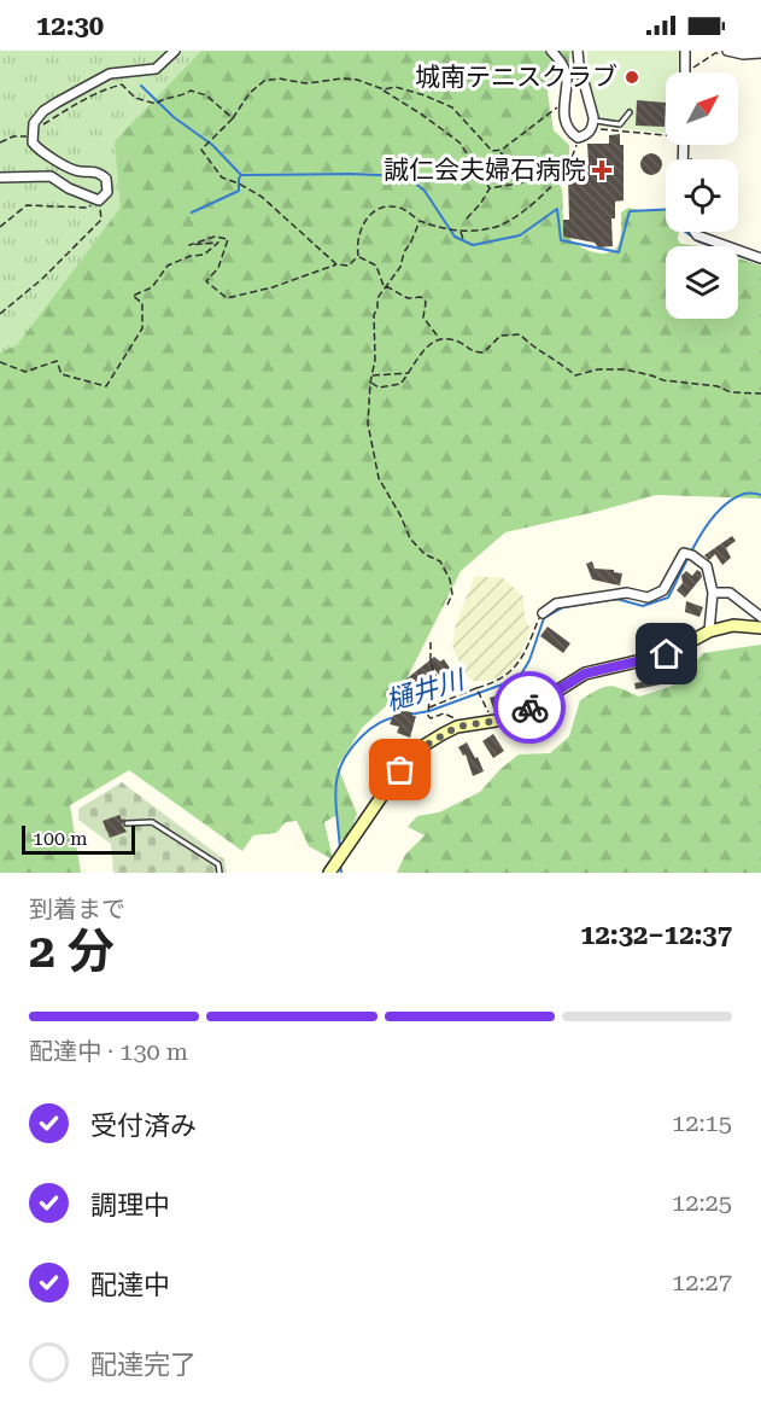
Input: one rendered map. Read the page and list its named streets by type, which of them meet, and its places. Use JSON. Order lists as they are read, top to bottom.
{
  "water": ["樋井川"],
  "places": {
    "other": ["城南テニスクラブ"],
    "health": ["誠仁会夫婦石病院"]
  },
  "scale_bar": "100 m",
  "north": "top right",
  "page": {
    "status": "12:30",
    "scale": "100 m",
    "heading": ["2 分", "到着まで", "12:32–12:37"],
    "bar": "配達中 · 130 m",
    "list": [
      ["受付済み", "12:15"],
      ["調理中", "12:25"],
      ["配達中", "12:27"],
      "配達完了"
    ]
  }
}
